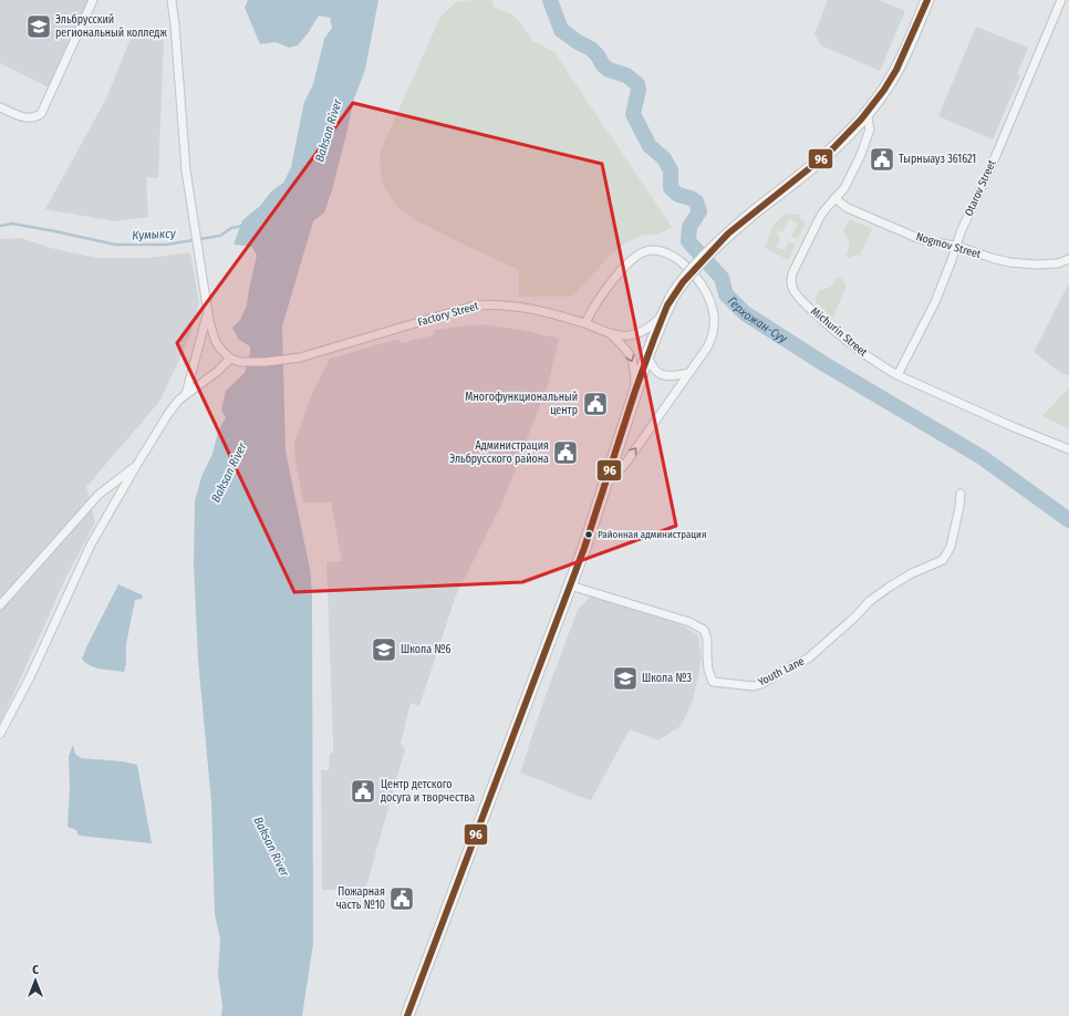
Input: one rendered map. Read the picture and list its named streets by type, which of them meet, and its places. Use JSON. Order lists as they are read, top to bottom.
{
  "streets": {
    "street": [
      "Otarov Street",
      "Nogmov Street",
      "Factory Street",
      "Michurin Street",
      "Youth Lane"
    ]
  },
  "crossings": [
    ["Otarov Street", "Nogmov Street"],
    ["Otarov Street", "Michurin Street"],
    ["Nogmov Street", "Michurin Street"]
  ],
  "water": ["Baksan River", "Кумыксу", "Герхожан-Суу"],
  "places": {
    "school or university": ["Эльбрусский региональный колледж", "Школа №6", "Школа №3"],
    "public building": [
      "Тырныауз 361621",
      "Многофункциональный центр",
      "Администрация Эльбрусского района",
      "Центр детского досуга и творчества",
      "Пожарная часть №10"
    ],
    "other": ["Районная администрация"]
  },
  "lines": ["transit line 96"],
  "north": "top"
}
